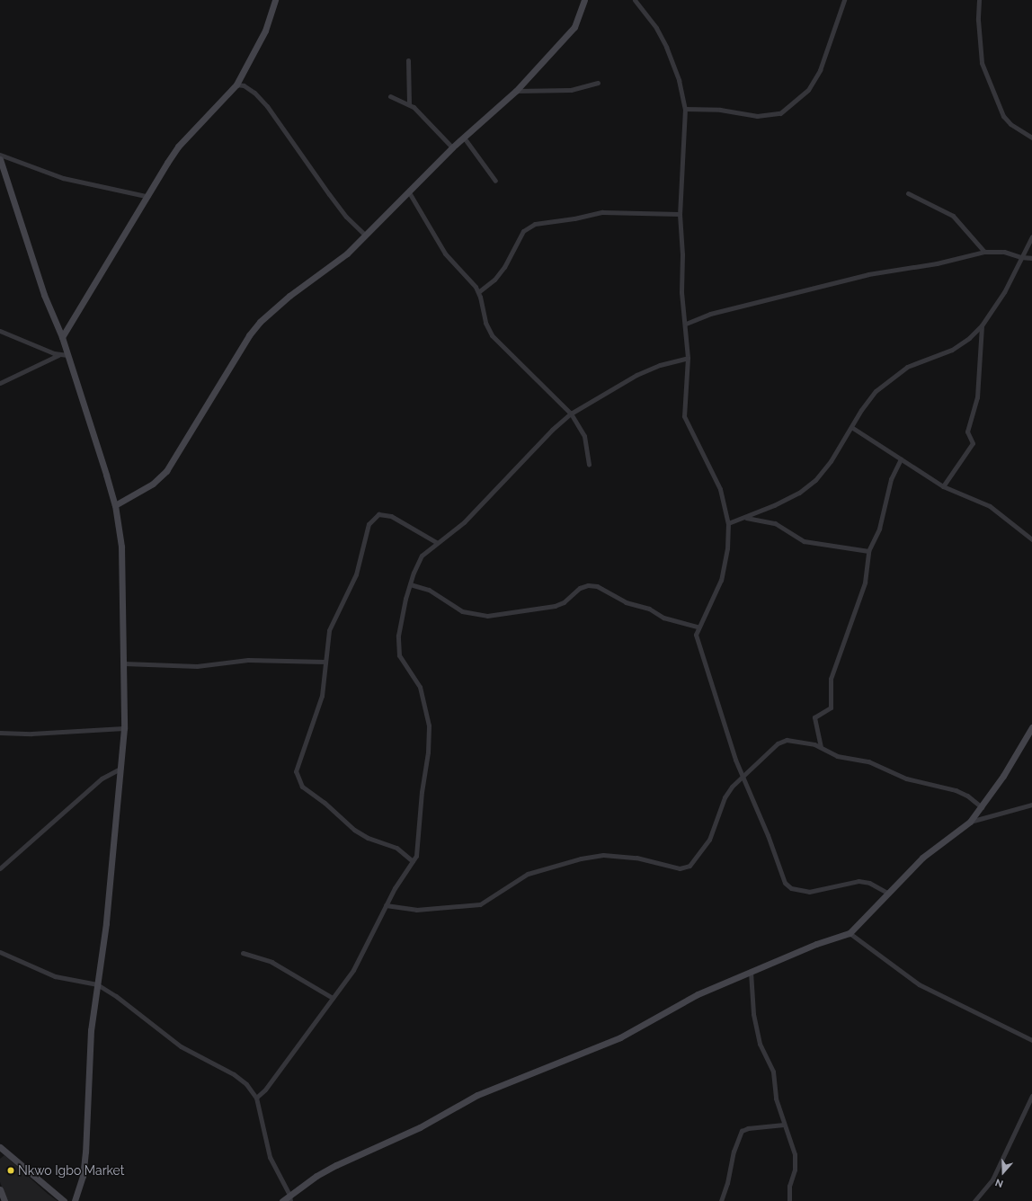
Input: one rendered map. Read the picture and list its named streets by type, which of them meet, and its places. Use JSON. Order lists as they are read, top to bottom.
{
  "places": ["Nkwo Igbo Market"],
  "north": "bottom"
}
